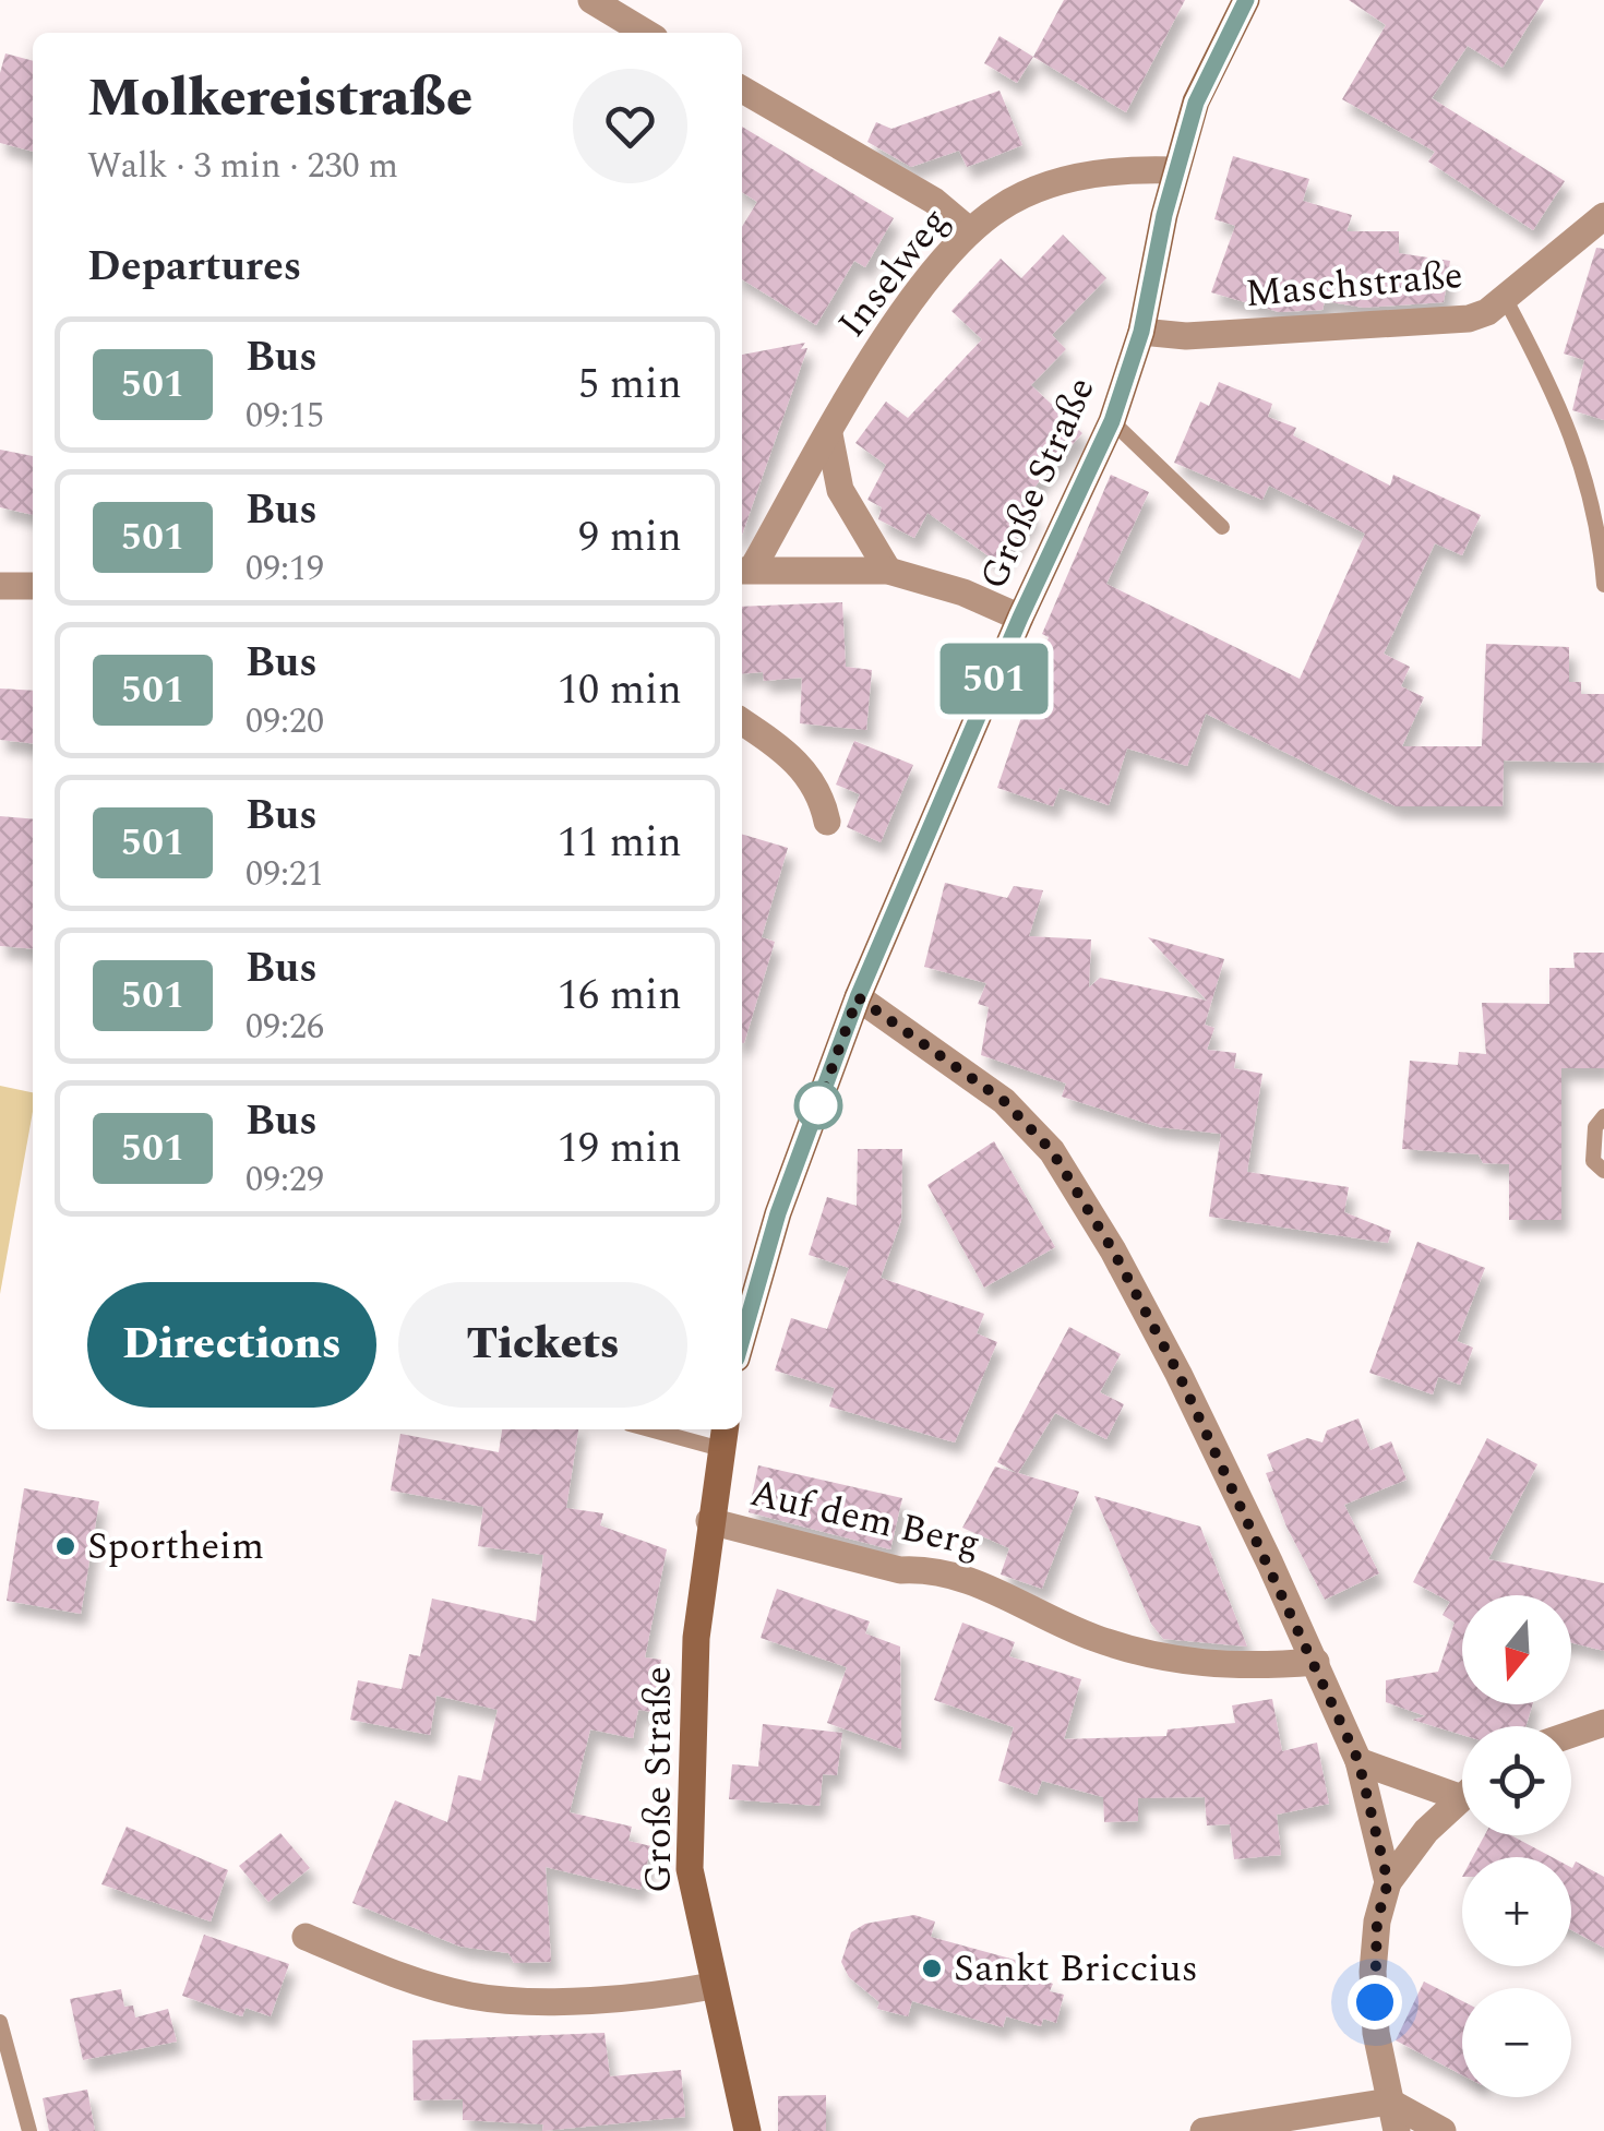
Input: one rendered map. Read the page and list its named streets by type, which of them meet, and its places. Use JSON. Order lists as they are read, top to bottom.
{
  "streets": {
    "main road": ["Große Straße"],
    "street": ["Inselweg", "Maschstraße", "Auf dem Berg"]
  },
  "crossings": [
    ["Inselweg", "Große Straße"],
    ["Maschstraße", "Große Straße"],
    ["Große Straße", "Auf dem Berg"]
  ],
  "places": ["Sportheim", "Sankt Briccius"],
  "lines": ["bus line 501"],
  "north": "bottom",
  "page": {
    "on_map": "501",
    "heading": [
      ["Molkereistraße", "Walk · 3 min · 230 m"],
      "Departures"
    ],
    "list": [
      {
        "mark": "501",
        "name": "Bus",
        "note": "09:15",
        "value": "5 min"
      },
      {
        "mark": "501",
        "name": "Bus",
        "note": "09:19",
        "value": "9 min"
      },
      {
        "mark": "501",
        "name": "Bus",
        "note": "09:20",
        "value": "10 min"
      },
      {
        "mark": "501",
        "name": "Bus",
        "note": "09:21",
        "value": "11 min"
      },
      {
        "mark": "501",
        "name": "Bus",
        "note": "09:26",
        "value": "16 min"
      },
      {
        "mark": "501",
        "name": "Bus",
        "note": "09:29",
        "value": "19 min"
      }
    ],
    "buttons": ["Directions", "Tickets"],
    "map_buttons": ["+", "−"]
  }
}
